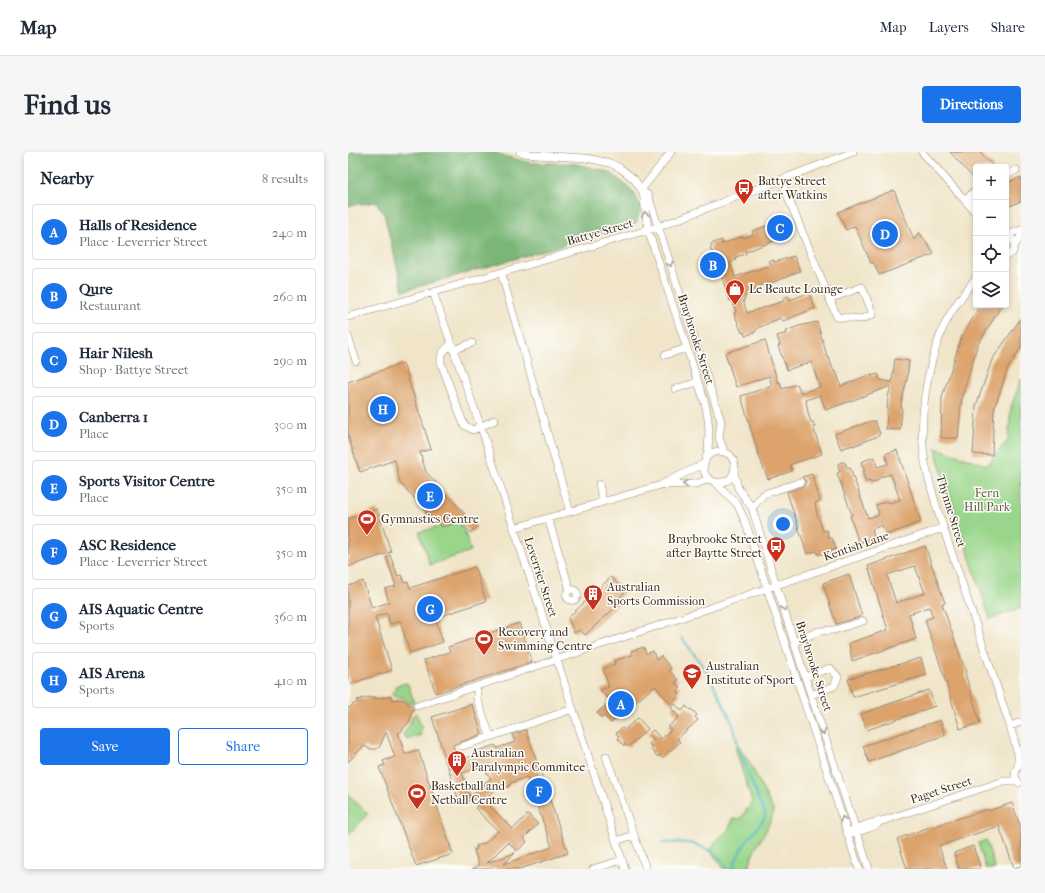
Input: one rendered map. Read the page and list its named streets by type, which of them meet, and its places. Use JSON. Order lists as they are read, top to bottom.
{
  "streets": {
    "street": [
      "Battye Street",
      "Braybrooke Street",
      "Thynne Street",
      "Kentish Lane",
      "Leverrier Street",
      "Paget Street"
    ]
  },
  "crossings": [
    ["Battye Street", "Braybrooke Street"],
    ["Battye Street", "Leverrier Street"],
    ["Braybrooke Street", "Kentish Lane"],
    ["Braybrooke Street", "Paget Street"],
    ["Thynne Street", "Kentish Lane"],
    ["Thynne Street", "Paget Street"],
    ["Kentish Lane", "Leverrier Street"]
  ],
  "parks": ["Fern Hill Park"],
  "places": {
    "bus stop": ["Battye Street after Watkins", "Braybrooke Street after Baytte Street"],
    "shop": ["Le Beaute Lounge"],
    "sports": ["Gymnastics Centre", "Recovery and Swimming Centre", "Basketball and Netball Centre"],
    "building": ["Australian Sports Commission", "Australian Paralympic Commitee"],
    "school or university": ["Australian Institute of Sport"]
  },
  "page": {
    "header": "Map",
    "nav": ["Map", "Layers", "Share"],
    "buttons": [
      "Directions",
      ["Save", "Share"]
    ],
    "title": "Find us",
    "heading": ["Nearby", "8 results"],
    "map_buttons": ["+", "−"],
    "list": [
      {
        "mark": "A",
        "name": "Halls of Residence",
        "note": "Place · Leverrier Street",
        "value": "240 m"
      },
      {
        "mark": "B",
        "name": "Qure",
        "note": "Restaurant",
        "value": "260 m"
      },
      {
        "mark": "C",
        "name": "Hair Nilesh",
        "note": "Shop · Battye Street",
        "value": "290 m"
      },
      {
        "mark": "D",
        "name": "Canberra 1",
        "note": "Place",
        "value": "300 m"
      },
      {
        "mark": "E",
        "name": "Sports Visitor Centre",
        "note": "Place",
        "value": "350 m"
      },
      {
        "mark": "F",
        "name": "ASC Residence",
        "note": "Place · Leverrier Street",
        "value": "350 m"
      },
      {
        "mark": "G",
        "name": "AIS Aquatic Centre",
        "note": "Sports",
        "value": "360 m"
      },
      {
        "mark": "H",
        "name": "AIS Arena",
        "note": "Sports",
        "value": "410 m"
      }
    ],
    "pins": [
      "C",
      "D",
      "B",
      "H",
      "E",
      "G",
      "A",
      "F"
    ]
  }
}
